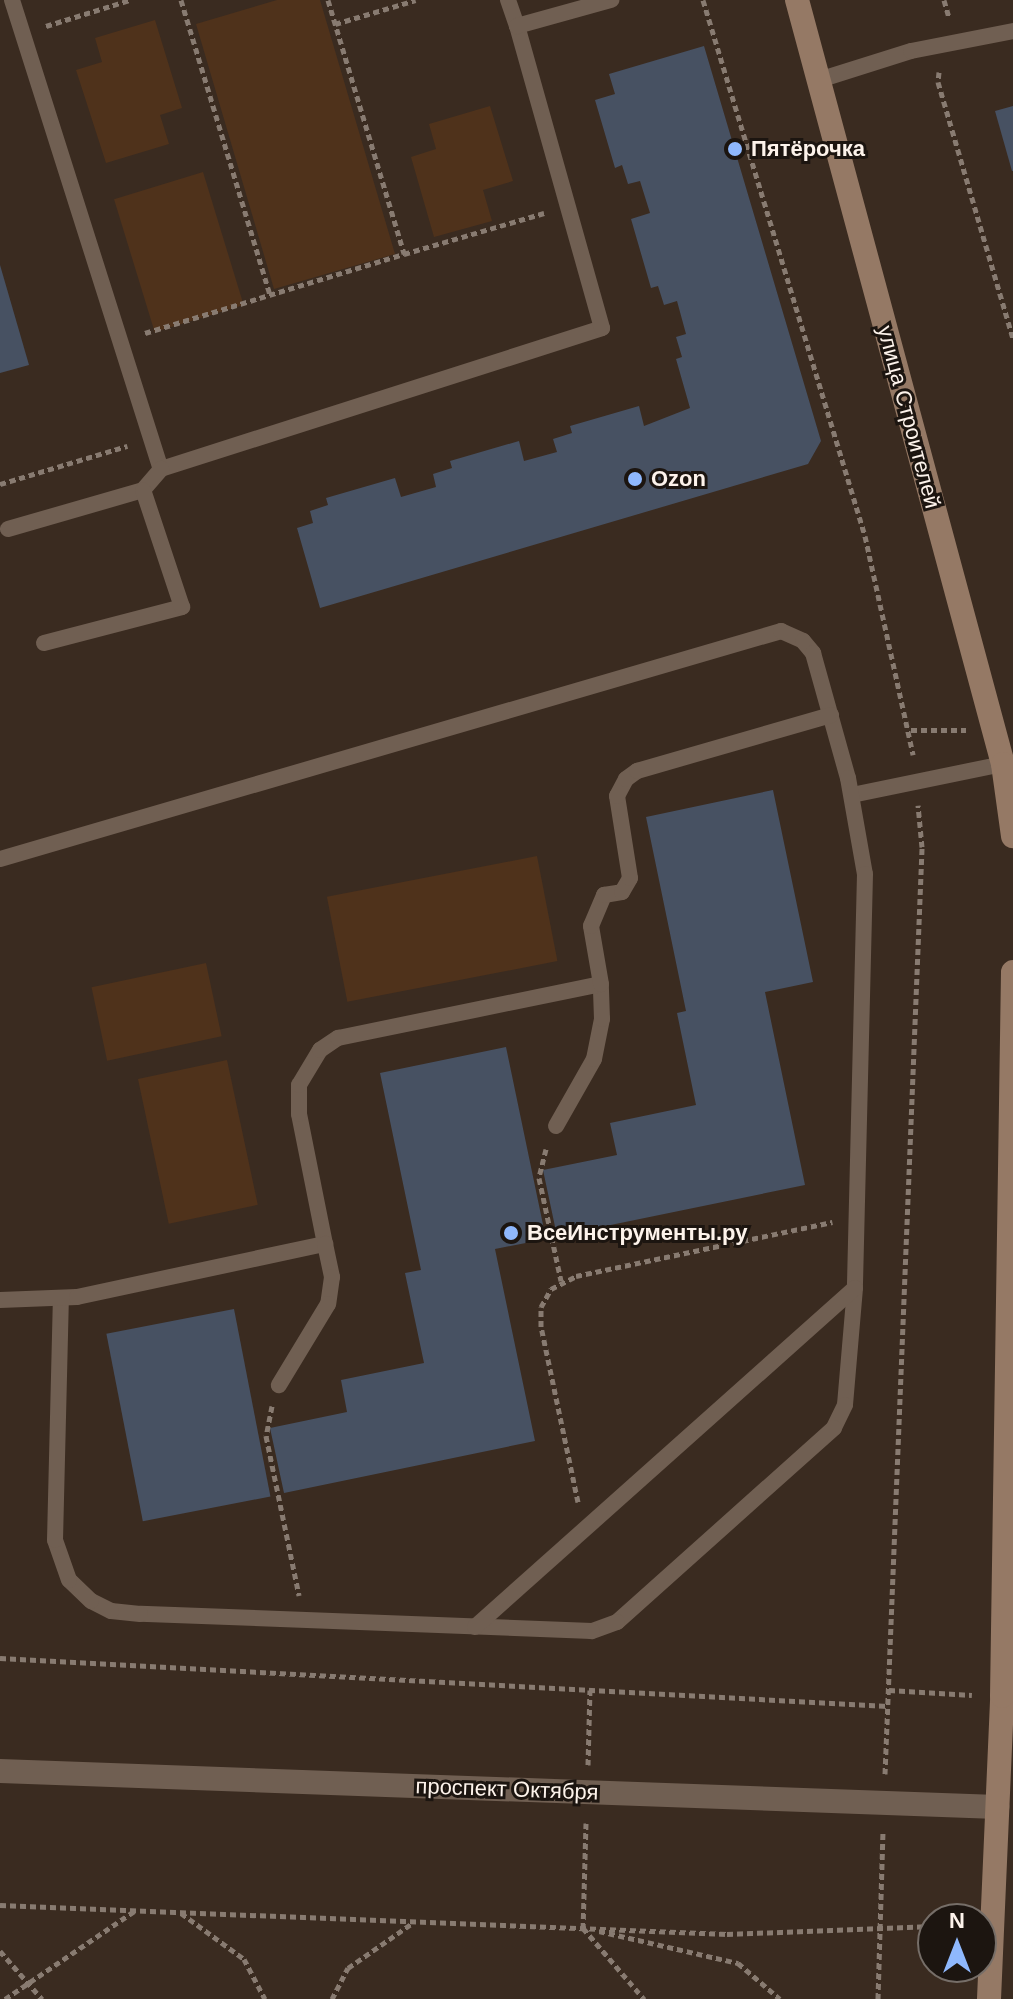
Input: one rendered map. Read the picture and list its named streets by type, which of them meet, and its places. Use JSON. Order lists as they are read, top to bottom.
{
  "streets": {
    "street": ["улица Строителей", "проспект Октября"]
  },
  "places": ["Пятёрочка", "Ozon", "ВсеИнструменты.ру"],
  "north": "top"
}
